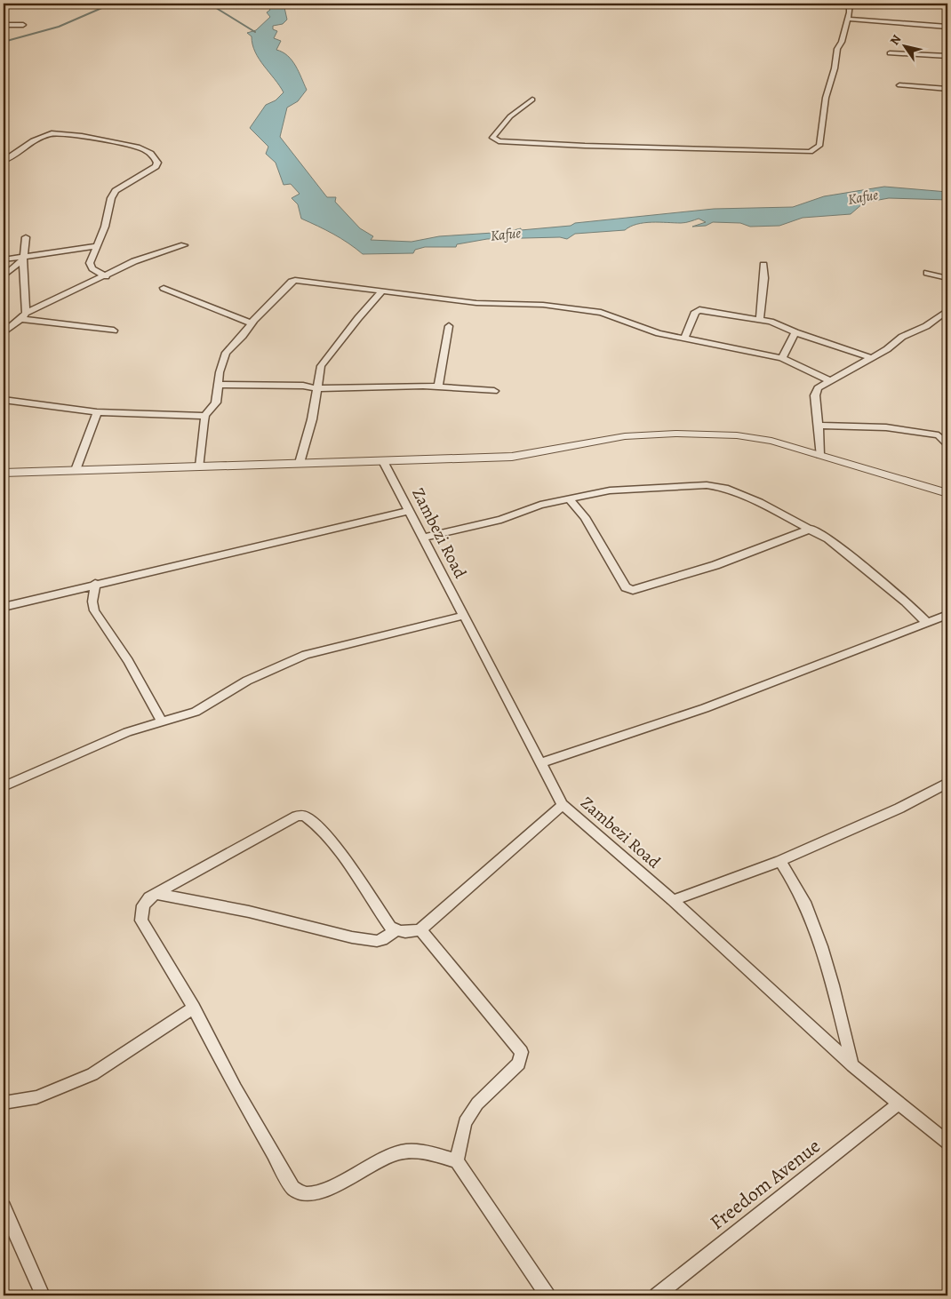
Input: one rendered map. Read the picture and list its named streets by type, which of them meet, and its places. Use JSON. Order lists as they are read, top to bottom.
{
  "streets": {
    "street": ["Zambezi Road", "Freedom Avenue"]
  },
  "crossings": [
    ["Zambezi Road", "Freedom Avenue"]
  ],
  "water": ["Kafue"],
  "north": "top left"
}
